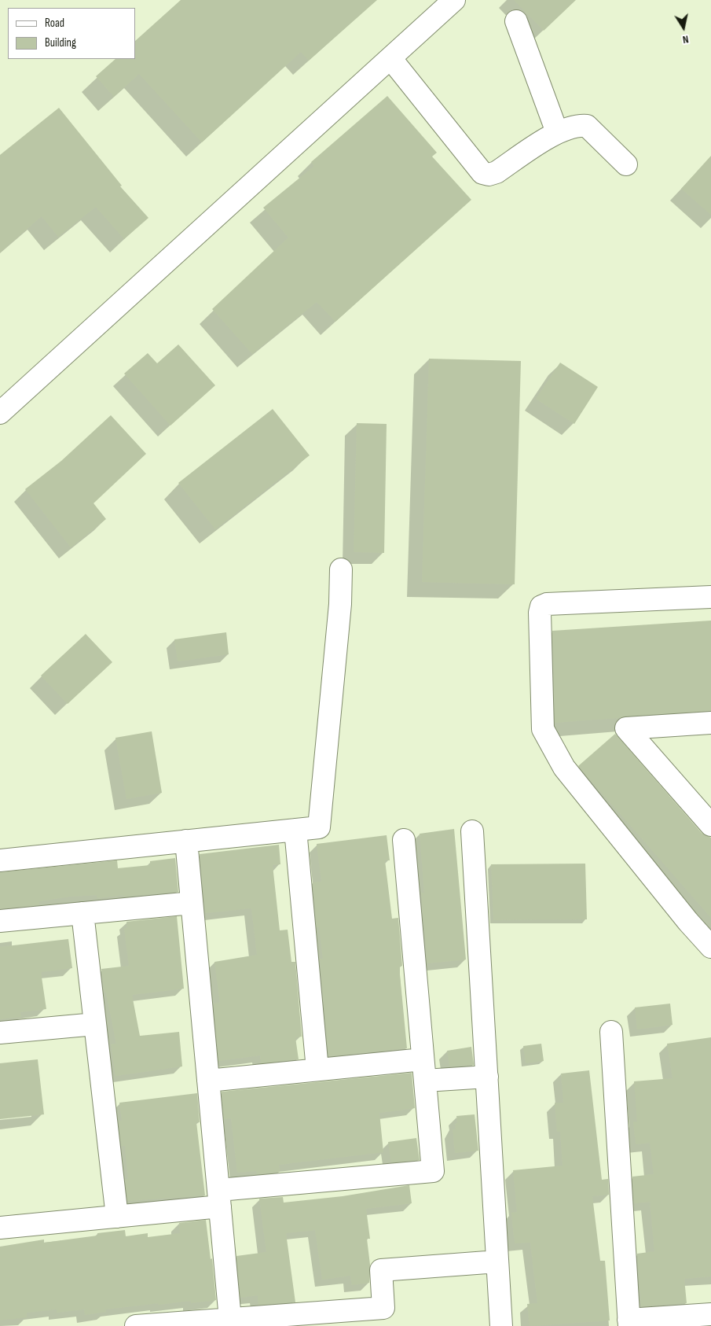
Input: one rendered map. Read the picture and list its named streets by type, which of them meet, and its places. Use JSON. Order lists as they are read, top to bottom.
{
  "legend": ["Road", "Building"],
  "north": "bottom"
}
